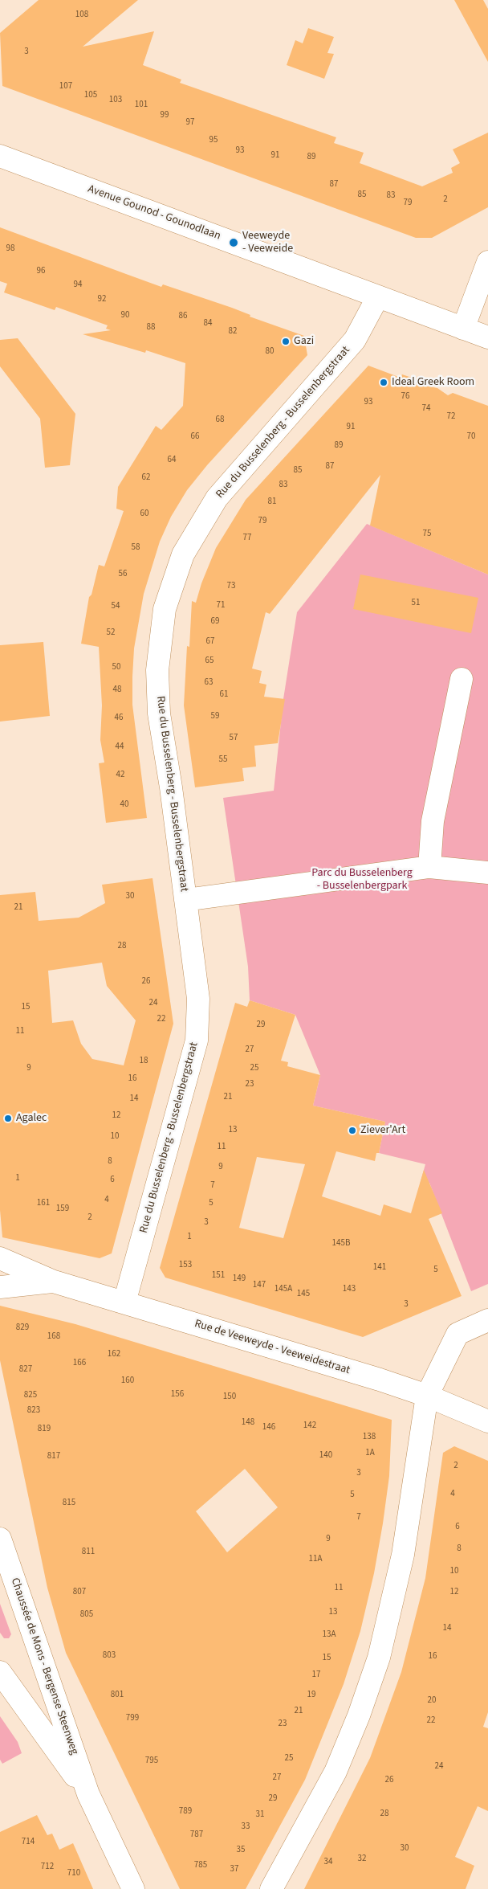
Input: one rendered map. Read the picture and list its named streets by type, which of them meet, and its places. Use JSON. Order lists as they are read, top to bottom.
{
  "streets": {
    "street": [
      "Avenue Gounod - Gounodlaan",
      "Rue du Busselenberg - Busselenbergstraat",
      "Rue de Veeweyde - Veeweidestraat",
      "Chaussée de Mons - Bergense Steenweg"
    ]
  },
  "crossings": [
    ["Avenue Gounod - Gounodlaan", "Rue du Busselenberg - Busselenbergstraat"],
    ["Rue du Busselenberg - Busselenbergstraat", "Rue de Veeweyde - Veeweidestraat"]
  ],
  "parks": ["Parc du Busselenberg - Busselenbergpark"],
  "places": [
    "Veeweyde - Veeweide",
    "Gazi",
    "Ideal Greek Room",
    "Agalec",
    "Ziever'Art"
  ],
  "house_numbers": [
    "108",
    "3",
    "107",
    "105",
    "103",
    "101",
    "99",
    "97",
    "95",
    "93",
    "91",
    "89",
    "87",
    "85",
    "83",
    "2",
    "79",
    "98",
    "96",
    "94",
    "92",
    "90",
    "86",
    "84",
    "88",
    "82",
    "80",
    "76",
    "93",
    "74",
    "72",
    "68",
    "91",
    "66",
    "70",
    "89",
    "64",
    "87",
    "85",
    "62",
    "83",
    "81",
    "60",
    "79",
    "75",
    "77",
    "58",
    "56",
    "73",
    "51",
    "71",
    "54",
    "69",
    "52",
    "67",
    "65",
    "50",
    "63",
    "48",
    "61",
    "59",
    "46",
    "57",
    "44",
    "55",
    "42",
    "40",
    "30",
    "21",
    "28",
    "26",
    "24",
    "15",
    "22",
    "29",
    "11",
    "27",
    "18",
    "9",
    "25",
    "16",
    "23",
    "21",
    "14",
    "12",
    "13",
    "10",
    "11",
    "8",
    "9",
    "1",
    "6",
    "7",
    "4",
    "161",
    "5",
    "159",
    "2",
    "3",
    "1",
    "145B",
    "153",
    "141",
    "5",
    "151",
    "149",
    "147",
    "145A",
    "143",
    "145",
    "3",
    "829",
    "168",
    "162",
    "166",
    "827",
    "160",
    "156",
    "825",
    "150",
    "823",
    "148",
    "142",
    "146",
    "819",
    "138",
    "1A",
    "140",
    "817",
    "2",
    "3",
    "4",
    "5",
    "815",
    "7",
    "6",
    "9",
    "8",
    "811",
    "11A",
    "10",
    "11",
    "807",
    "12",
    "13",
    "805",
    "14",
    "13A",
    "803",
    "16",
    "15",
    "17",
    "801",
    "19",
    "20",
    "21",
    "799",
    "22",
    "23",
    "25",
    "795",
    "24",
    "27",
    "26",
    "29",
    "789",
    "28",
    "31",
    "33",
    "787",
    "714",
    "30",
    "35",
    "32",
    "34",
    "785",
    "712",
    "37",
    "710"
  ]
}
